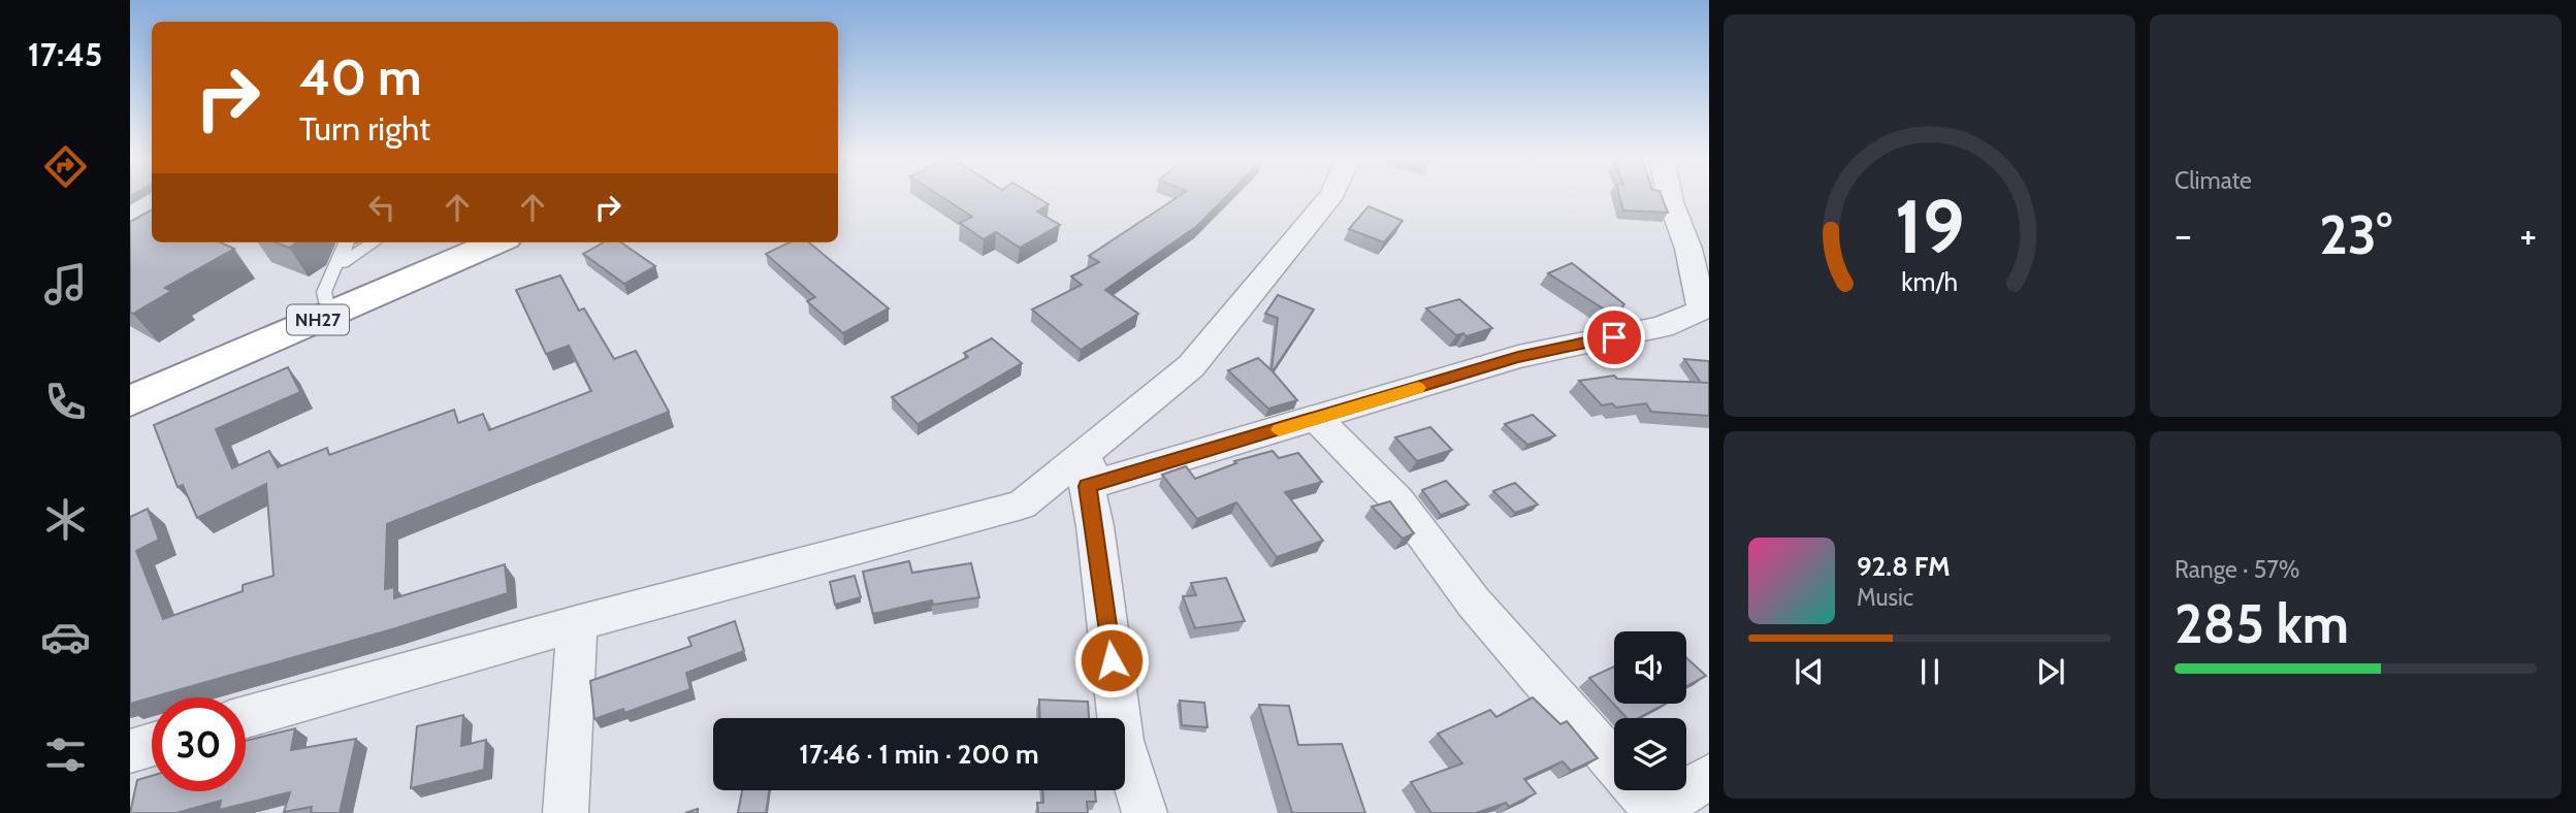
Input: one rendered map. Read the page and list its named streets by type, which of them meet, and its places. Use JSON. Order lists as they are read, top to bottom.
{
  "streets": {
    "highway": ["NH27"]
  },
  "page": {
    "tabs": "17:45",
    "tile": [
      "Climate",
      ["Range · 57%", "285 km"]
    ],
    "turn": ["40 m", "Turn right"],
    "heat": ["−", "23°", "+"],
    "song": ["92.8 FM", "Music"],
    "limit": "30",
    "trip": "17:46 · 1 min · 200 m",
    "gauge": ["19", "km/h"]
  }
}
